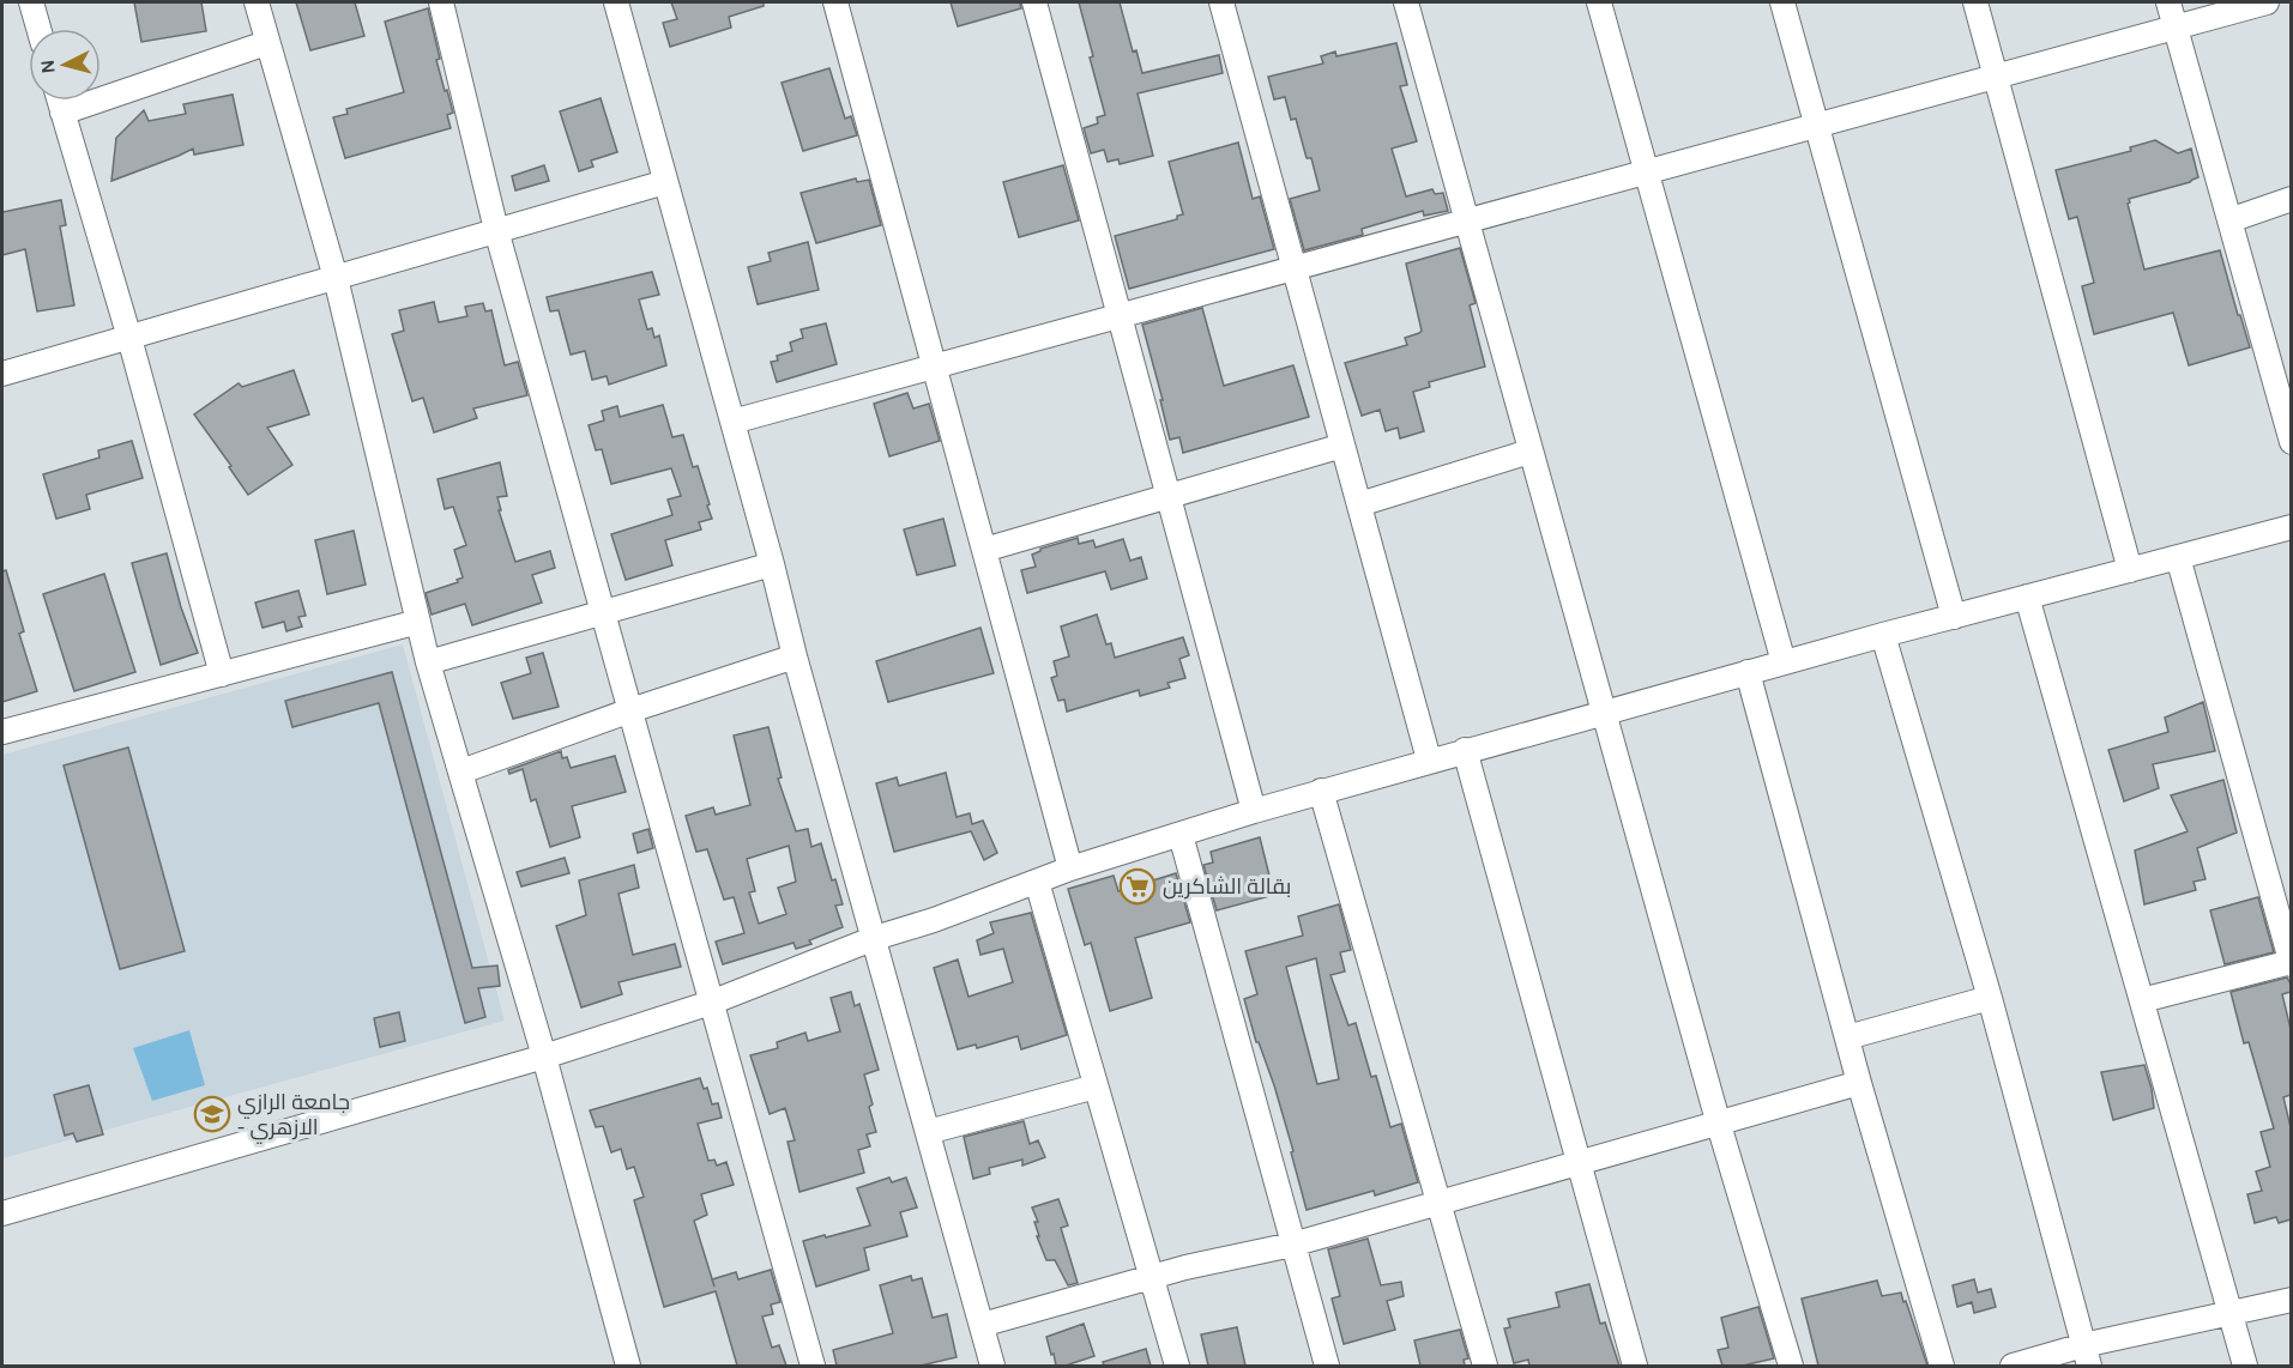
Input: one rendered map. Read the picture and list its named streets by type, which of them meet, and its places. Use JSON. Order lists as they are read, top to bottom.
{
  "places": {
    "supermarket": ["بقالة الشاكرين"],
    "school or university": ["جامعة الرازي - الازهري"]
  },
  "north": "left"
}
